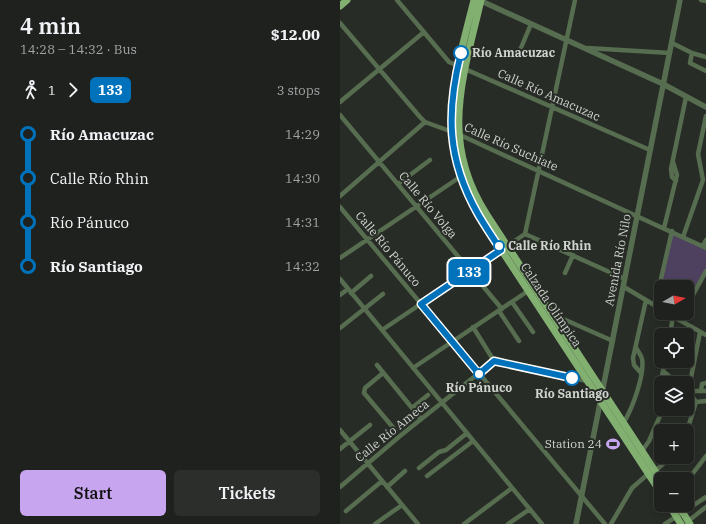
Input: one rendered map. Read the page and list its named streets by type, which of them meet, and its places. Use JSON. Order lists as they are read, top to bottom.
{
  "streets": {
    "main road": ["Calzada Olímpica"],
    "street": [
      "Calle Río Amacuzac",
      "Calle Río Suchiate",
      "Calle Río Volga",
      "Calle Río Pánuco",
      "Avenida Río Nilo",
      "Calle Río Ameca"
    ]
  },
  "crossings": [
    ["Calle Río Amacuzac", "Avenida Río Nilo"],
    ["Calle Río Amacuzac", "Calzada Olímpica"],
    ["Calle Río Suchiate", "Avenida Río Nilo"],
    ["Calle Río Suchiate", "Calzada Olímpica"],
    ["Calle Río Pánuco", "Avenida Río Nilo"],
    ["Calle Río Pánuco", "Calle Río Ameca"],
    ["Avenida Río Nilo", "Calzada Olímpica"]
  ],
  "places": {
    "other": [
      "Río Amacuzac",
      "Calle Río Rhin",
      "Río Pánuco",
      "Río Santiago"
    ],
    "sports": ["Station 24"]
  },
  "lines": ["bus line 133"],
  "north": "right",
  "page": {
    "heading": ["4 min", "14:28 – 14:32 · Bus", "$12.00"],
    "on_map": "133",
    "legs": ["1", "133", "3 stops"],
    "list": [
      {
        "name": "Río Amacuzac",
        "value": "14:29"
      },
      {
        "name": "Calle Río Rhin",
        "value": "14:30"
      },
      {
        "name": "Río Pánuco",
        "value": "14:31"
      },
      {
        "name": "Río Santiago",
        "value": "14:32"
      }
    ],
    "map_buttons": ["+", "−"],
    "buttons": ["Start", "Tickets"]
  }
}
